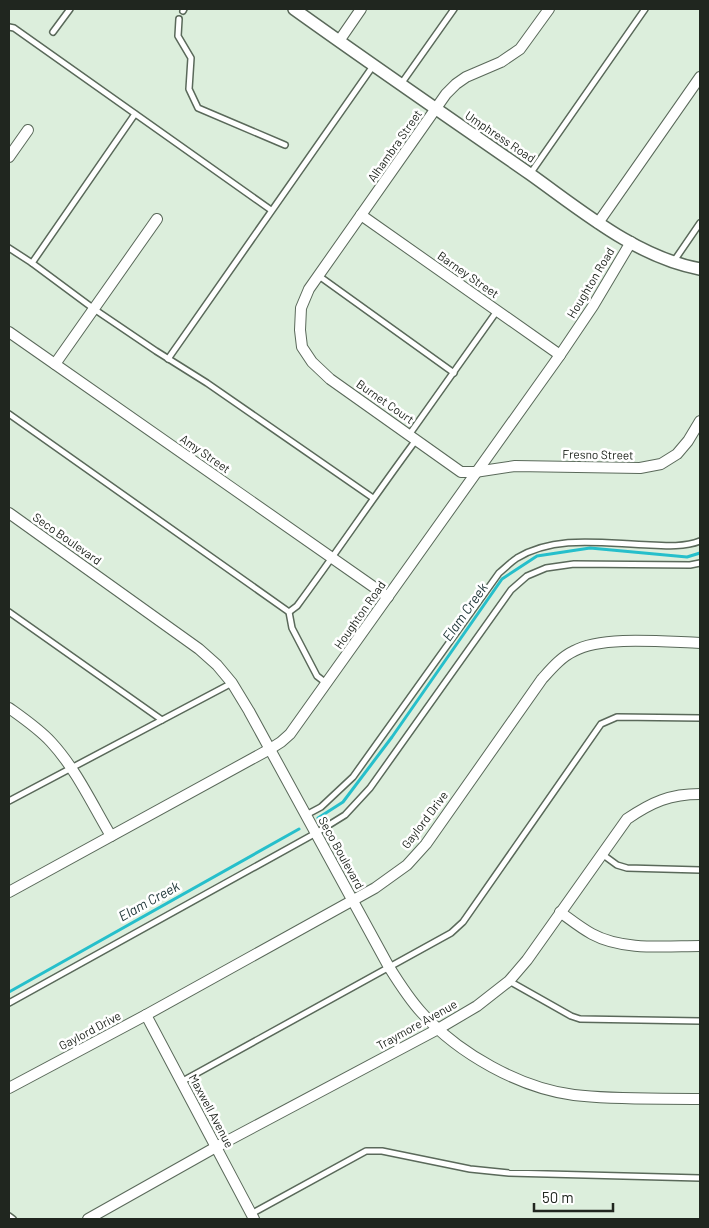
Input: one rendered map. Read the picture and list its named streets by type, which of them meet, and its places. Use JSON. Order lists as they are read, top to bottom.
{
  "streets": {
    "street": [
      "Umphress Road",
      "Alhambra Street",
      "Barney Street",
      "Houghton Road",
      "Burnet Court",
      "Amy Street",
      "Fresno Street",
      "Seco Boulevard",
      "Gaylord Drive",
      "Traymore Avenue",
      "Maxwell Avenue"
    ]
  },
  "crossings": [
    ["Umphress Road", "Alhambra Street"],
    ["Umphress Road", "Houghton Road"],
    ["Alhambra Street", "Barney Street"],
    ["Alhambra Street", "Burnet Court"],
    ["Barney Street", "Houghton Road"],
    ["Houghton Road", "Burnet Court"],
    ["Houghton Road", "Amy Street"],
    ["Houghton Road", "Fresno Street"],
    ["Houghton Road", "Seco Boulevard"],
    ["Burnet Court", "Fresno Street"],
    ["Seco Boulevard", "Gaylord Drive"],
    ["Seco Boulevard", "Traymore Avenue"],
    ["Gaylord Drive", "Maxwell Avenue"],
    ["Traymore Avenue", "Maxwell Avenue"]
  ],
  "water": ["Elam Creek"],
  "scale_bar": "50 m"
}
